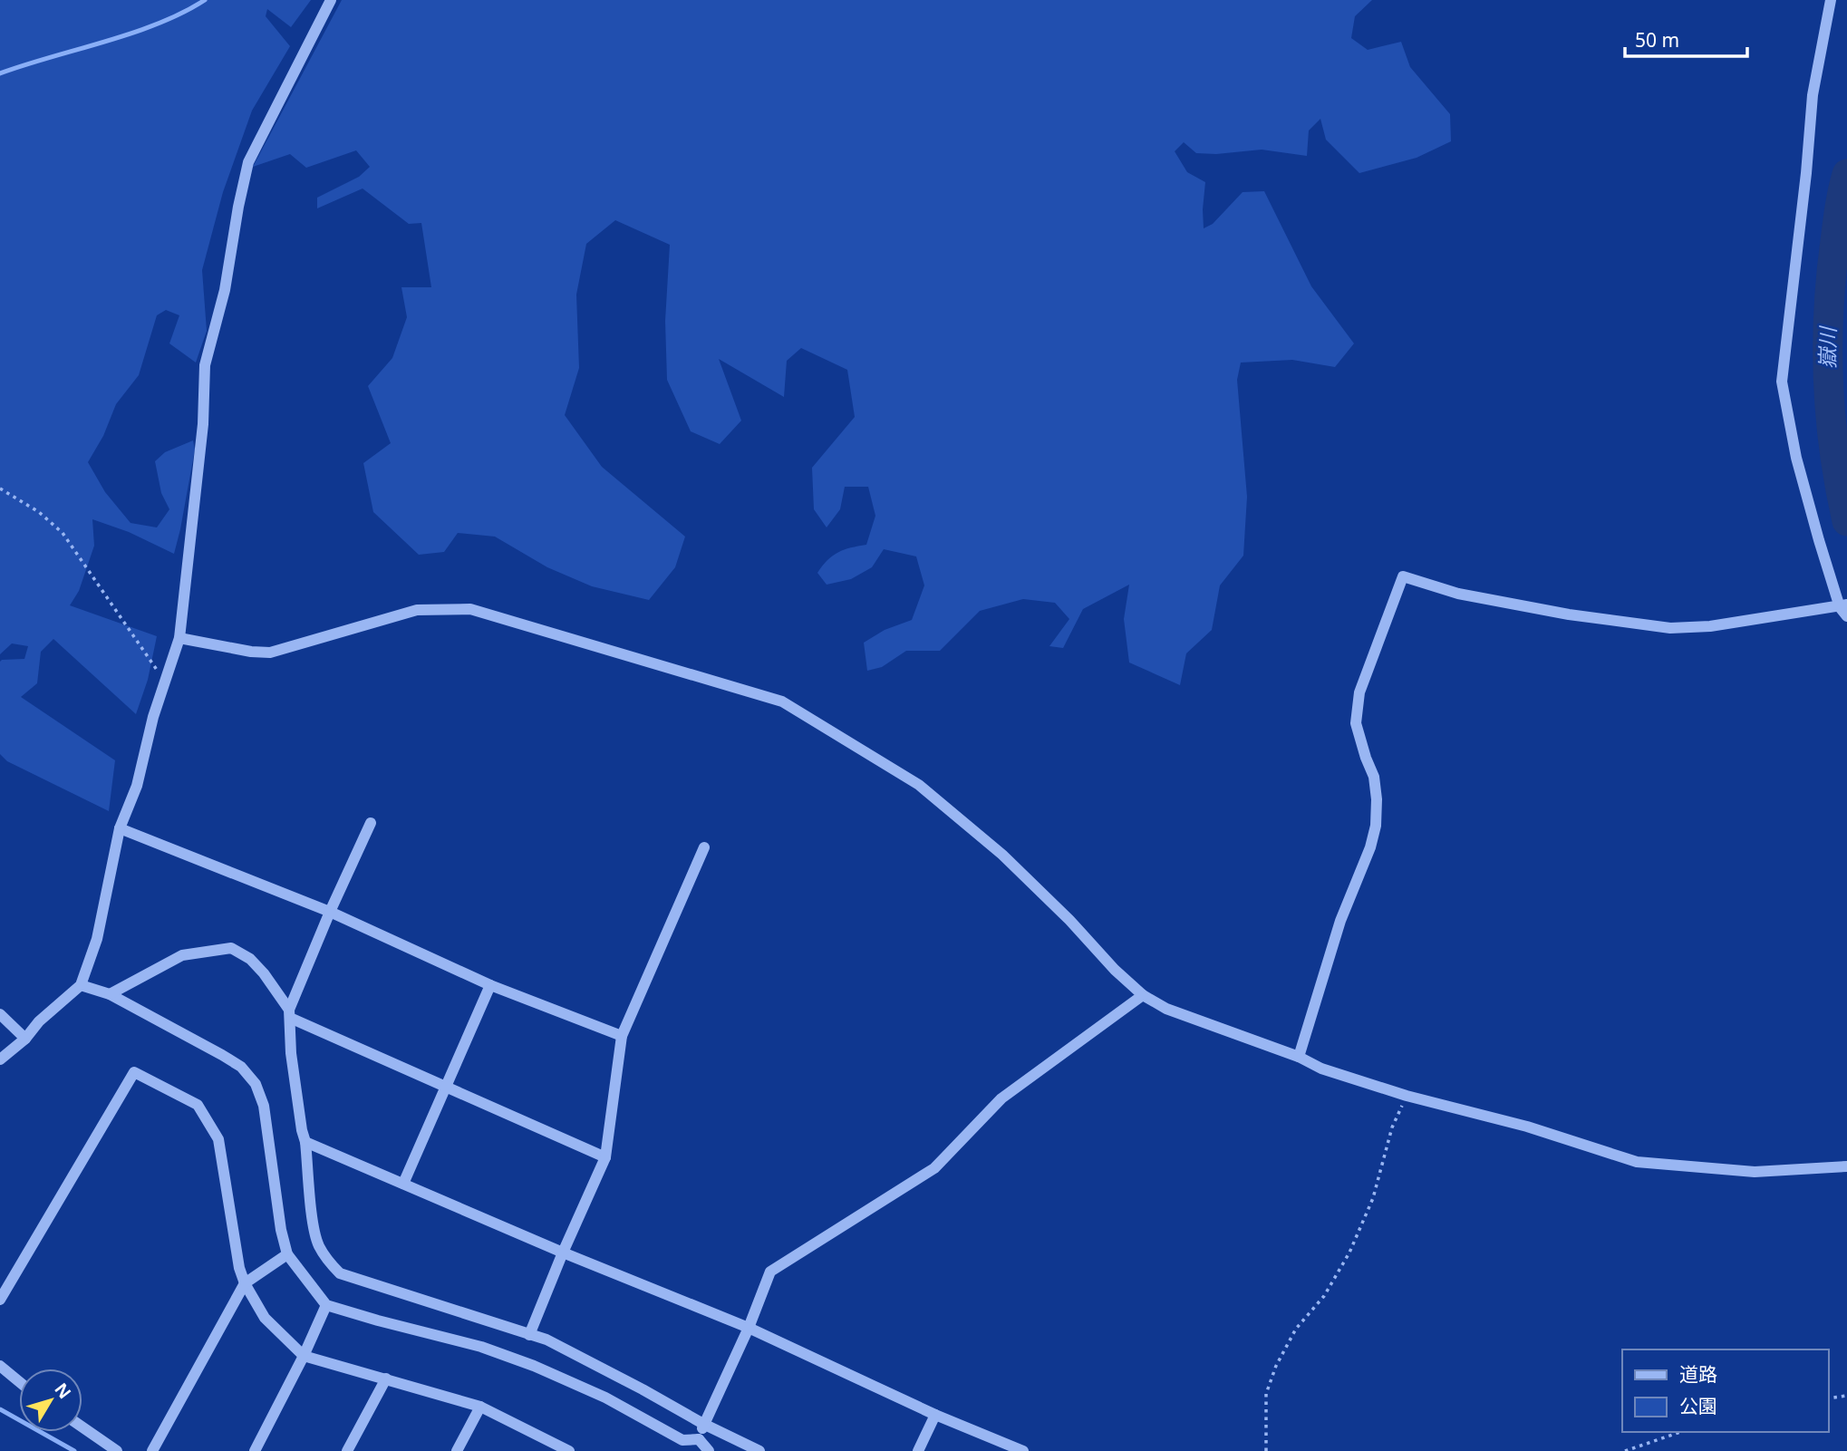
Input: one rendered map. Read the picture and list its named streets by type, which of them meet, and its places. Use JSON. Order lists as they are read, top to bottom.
{
  "water": ["嶽川"],
  "legend": ["道路", "公園"],
  "scale_bar": "50 m",
  "north": "top right"
}
